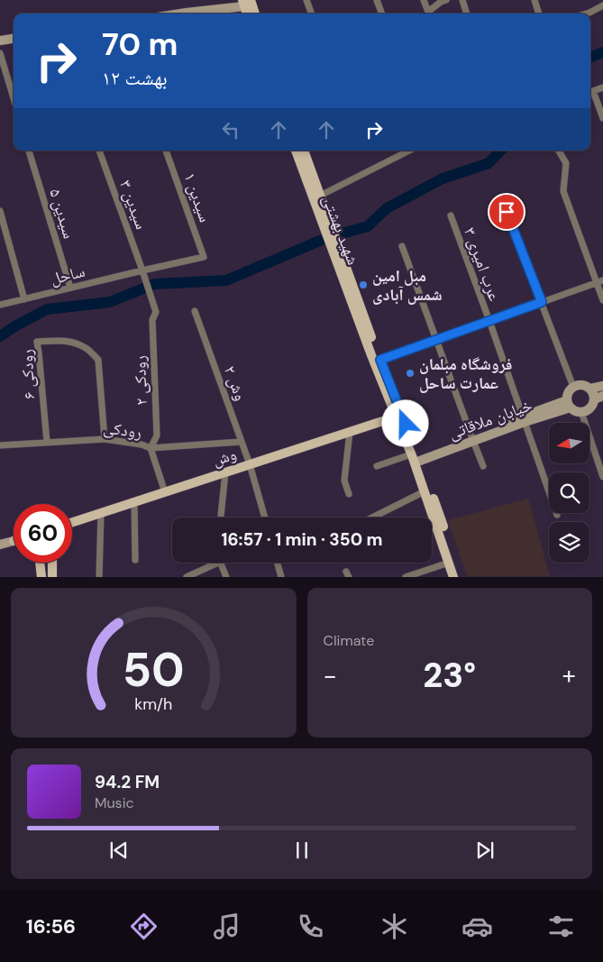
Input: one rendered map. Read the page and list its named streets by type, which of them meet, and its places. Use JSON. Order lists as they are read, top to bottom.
{
  "streets": {
    "main road": ["شهید بهشتی", "خیابان ملاقاتی", "وش"],
    "street": [
      "سیدین ۱",
      "سیدین ۳",
      "سیدین ۵",
      "۳ عرب امیری",
      "ساحل",
      "رودکی ۶",
      "رودکی ۲",
      "وش ۲",
      "رودکی"
    ]
  },
  "crossings": [
    ["سیدین ۱", "ساحل"],
    ["سیدین ۳", "ساحل"],
    ["سیدین ۳", "رودکی ۲"],
    ["سیدین ۵", "ساحل"],
    ["شهید بهشتی", "خیابان ملاقاتی"],
    ["شهید بهشتی", "وش"],
    ["۳ عرب امیری", "خیابان ملاقاتی"],
    ["رودکی ۶", "رودکی"],
    ["رودکی ۲", "رودکی"],
    ["وش ۲", "رودکی"],
    ["وش ۲", "وش"]
  ],
  "places": ["مبل امین شمس آبادی", "فروشگاه مبلمان عمارت ساحل"],
  "north": "left",
  "page": {
    "turn": ["70 m", "۱۲ بهشت"],
    "limit": "60",
    "trip": "16:57 · 1 min · 350 m",
    "tile": "Climate",
    "heat": ["−", "23°", "+"],
    "song": ["94.2 FM", "Music"],
    "tabs": "16:56",
    "gauge": ["50", "km/h"]
  }
}
